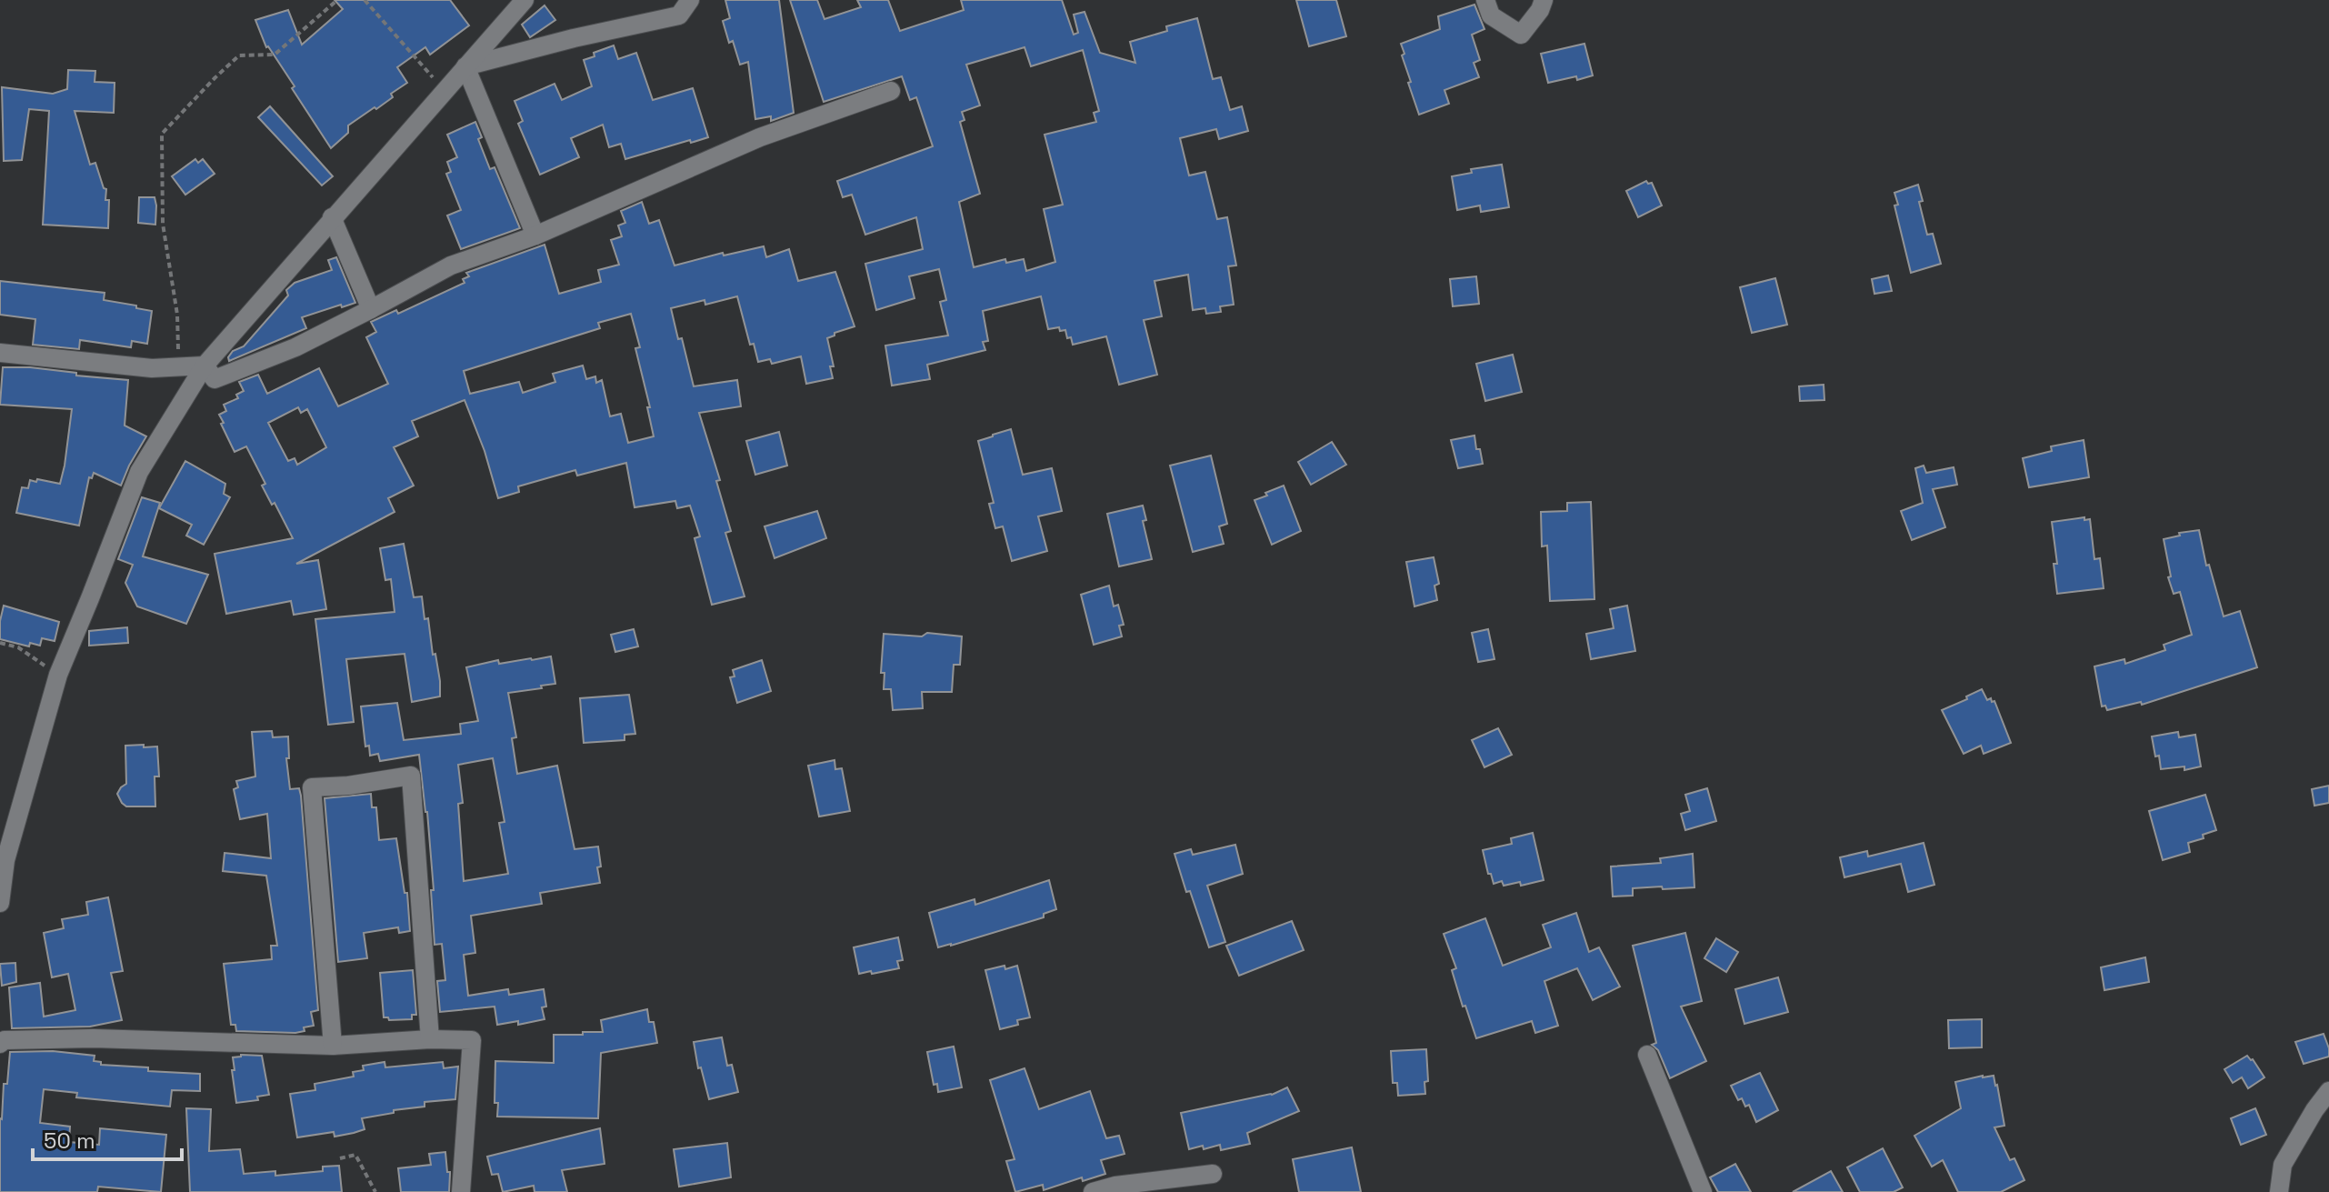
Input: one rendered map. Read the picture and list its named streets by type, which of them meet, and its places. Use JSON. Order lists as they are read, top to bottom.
{
  "scale_bar": "50 m"
}
